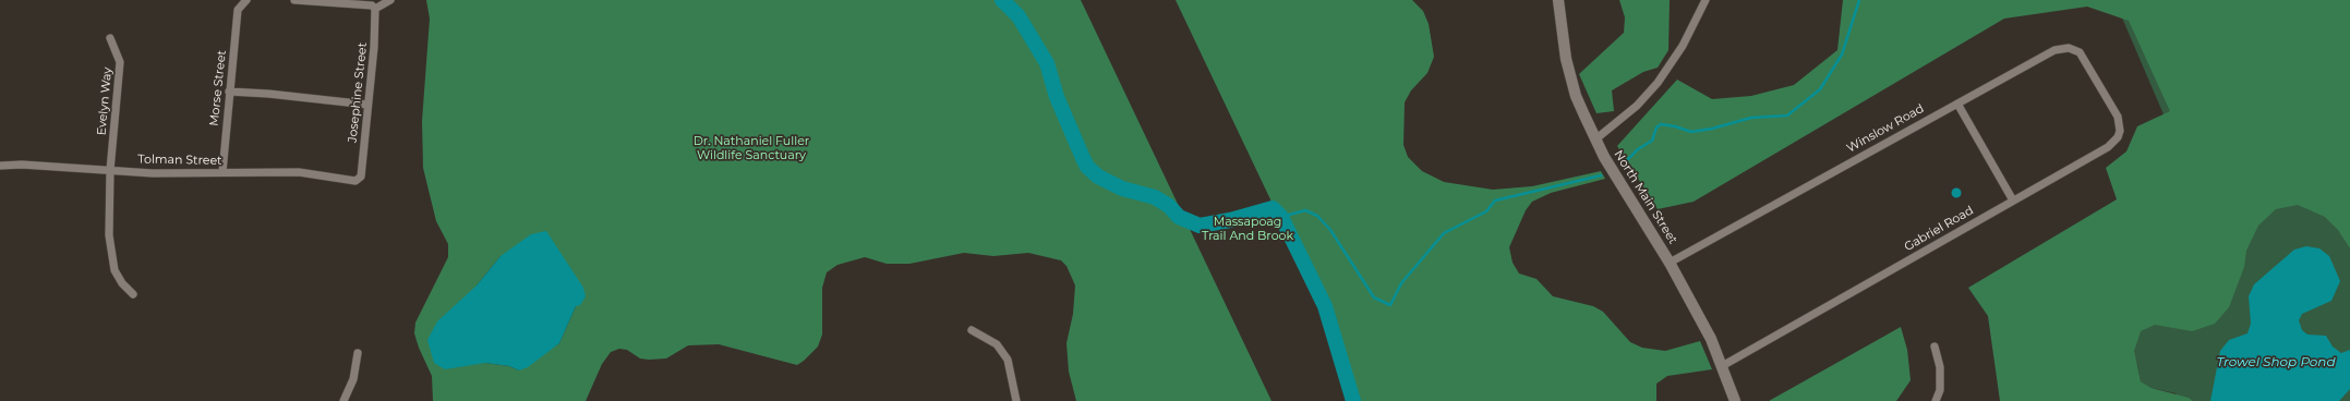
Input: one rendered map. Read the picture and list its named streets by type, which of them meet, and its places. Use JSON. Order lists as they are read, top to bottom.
{
  "streets": {
    "main road": ["North Main Street"],
    "street": [
      "Morse Street",
      "Josephine Street",
      "Evelyn Way",
      "Winslow Road",
      "Tolman Street",
      "Gabriel Road"
    ]
  },
  "crossings": [
    ["Morse Street", "Tolman Street"],
    ["Josephine Street", "Tolman Street"],
    ["Evelyn Way", "Tolman Street"],
    ["Winslow Road", "North Main Street"],
    ["Winslow Road", "Gabriel Road"],
    ["North Main Street", "Gabriel Road"]
  ],
  "water": ["Trowel Shop Pond"],
  "parks": ["Dr. Nathaniel Fuller Wildlife Sanctuary", "Massapoag Trail And Brook"]
}
